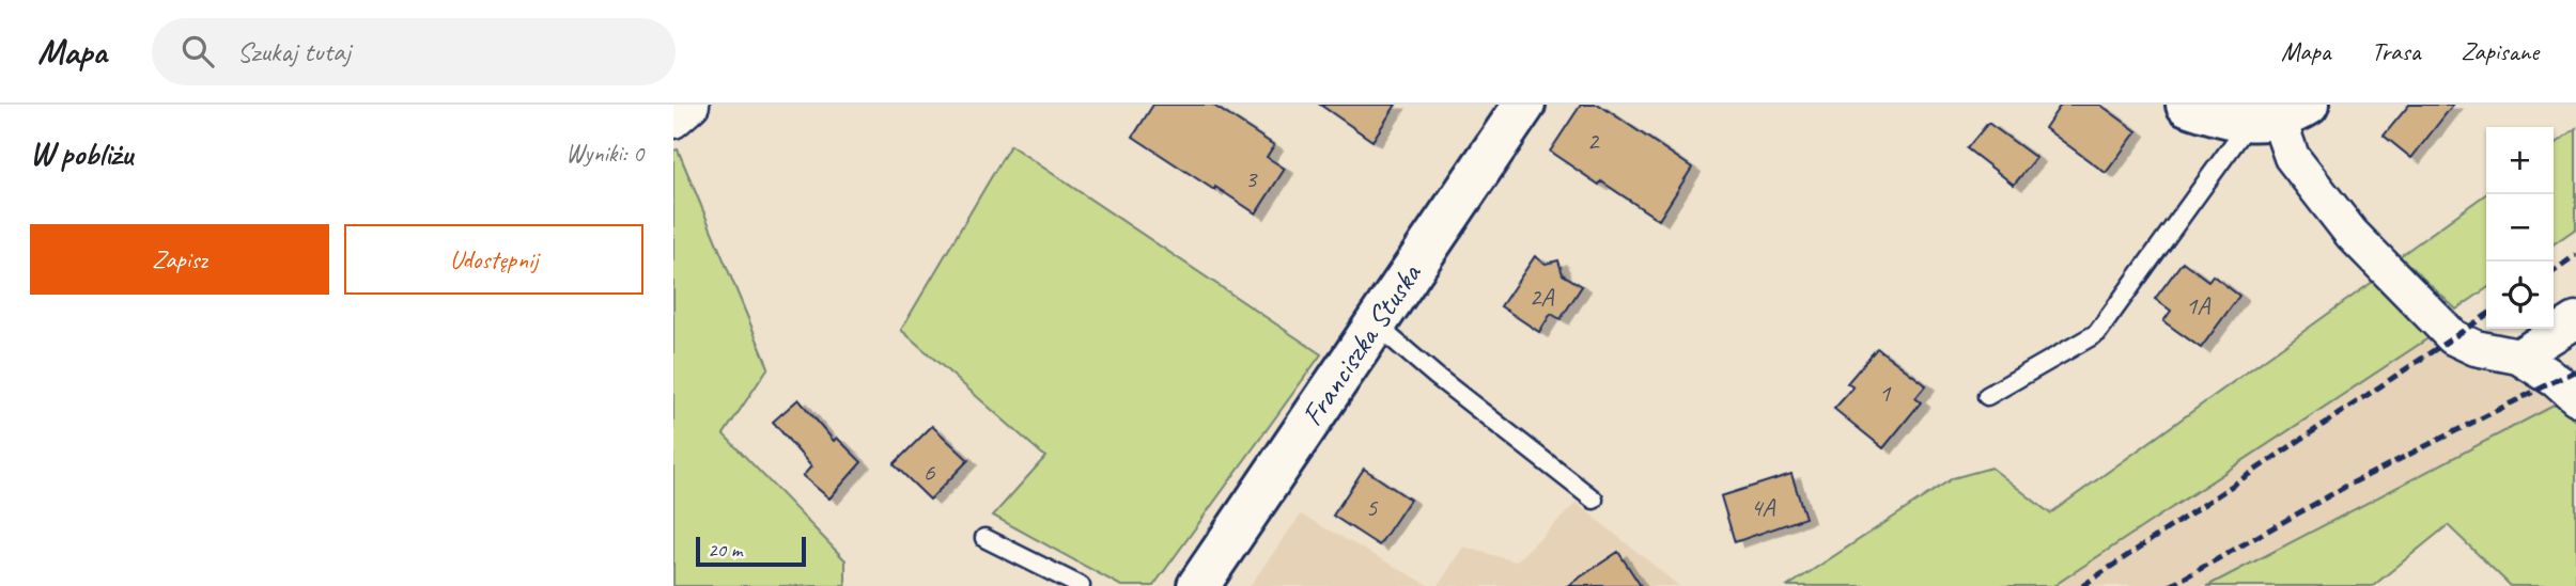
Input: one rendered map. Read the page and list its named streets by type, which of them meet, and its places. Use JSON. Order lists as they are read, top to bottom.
{
  "streets": {
    "street": ["Franciszka Stuska"]
  },
  "house_numbers": [
    "2",
    "3",
    "2A",
    "1A",
    "1",
    "6",
    "5",
    "4A"
  ],
  "scale_bar": "20 m",
  "page": {
    "header": "Mapa",
    "search": "Szukaj tutaj",
    "nav": ["Mapa", "Trasa", "Zapisane"],
    "heading": ["W pobliżu", "Wyniki: 0"],
    "map_buttons": ["+", "−"],
    "buttons": ["Zapisz", "Udostępnij"],
    "scale": "20 m"
  }
}
